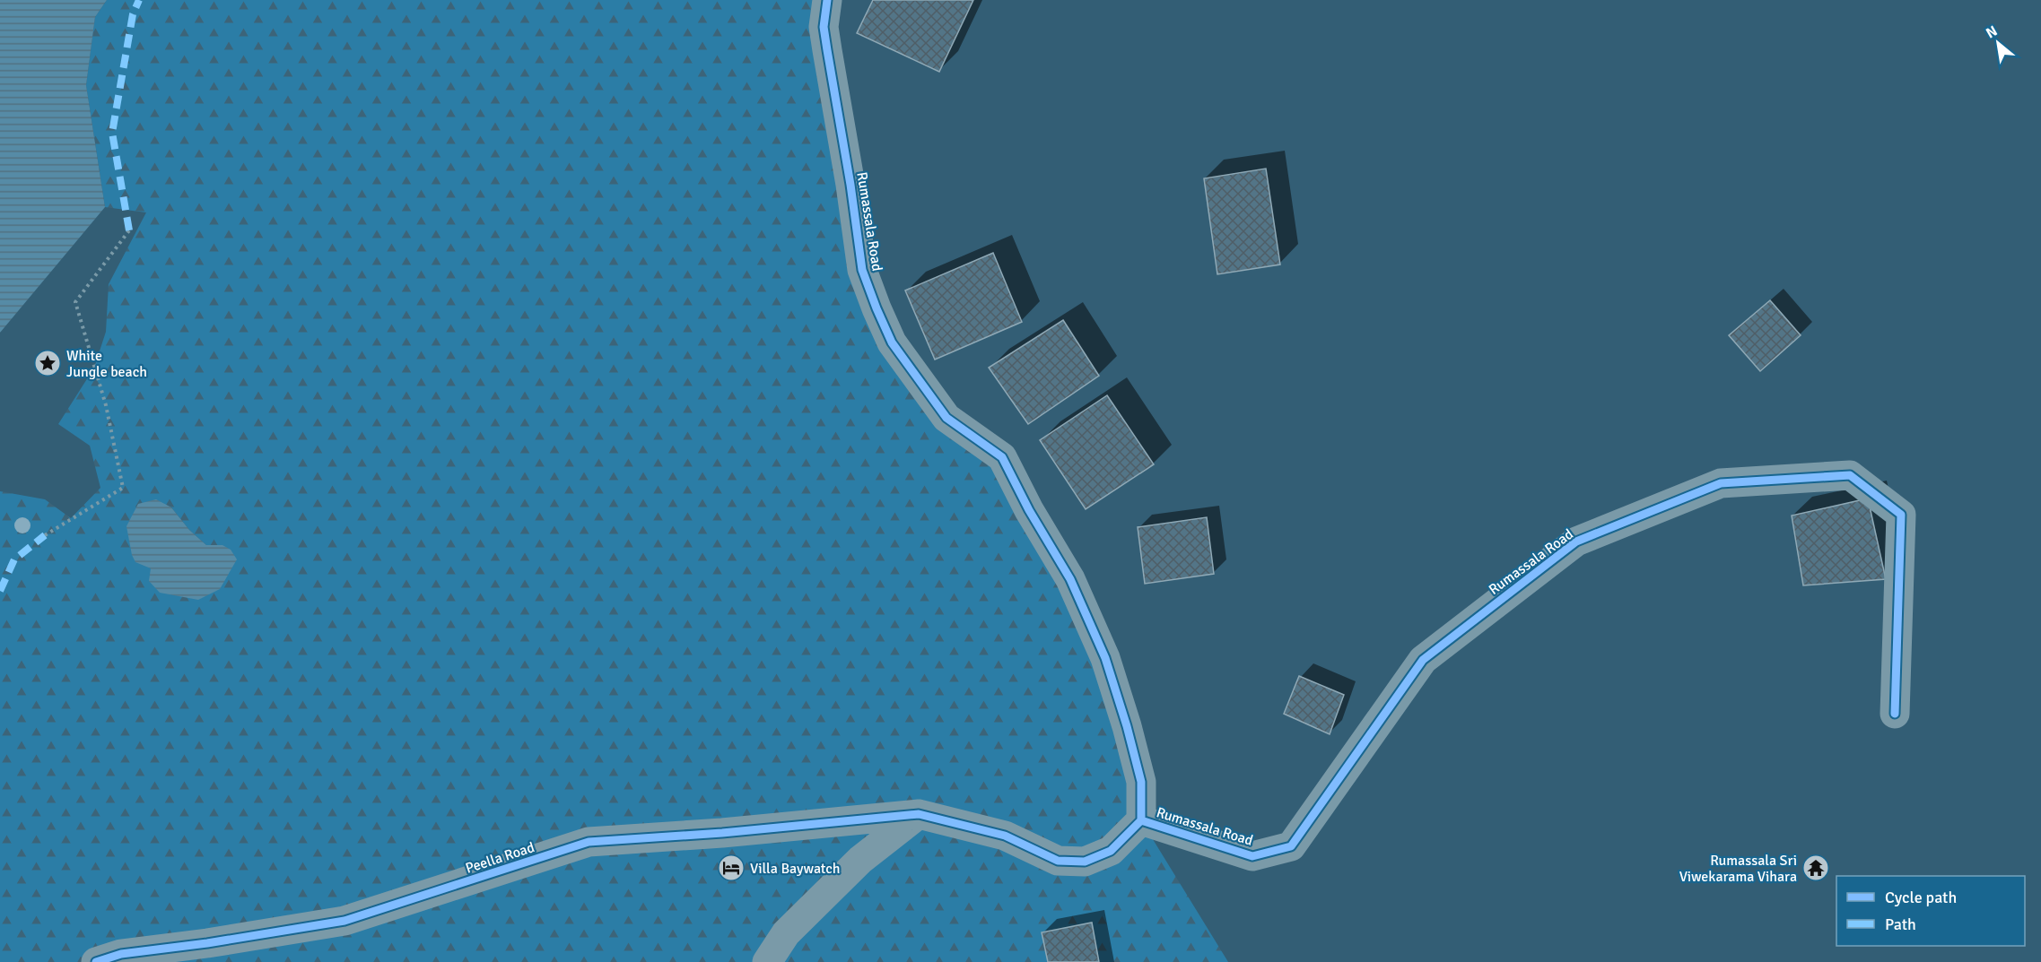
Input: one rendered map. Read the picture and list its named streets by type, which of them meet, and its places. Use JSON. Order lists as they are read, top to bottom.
{
  "streets": {
    "street": ["Rumassala Road", "Peella Road"]
  },
  "crossings": [
    ["Rumassala Road", "Peella Road"]
  ],
  "places": {
    "place": ["White Jungle beach"],
    "hotel": ["Villa Baywatch"],
    "temple": ["Rumassala Sri Viwekarama Vihara"]
  },
  "legend": ["Cycle path", "Path"],
  "north": "top left"
}
